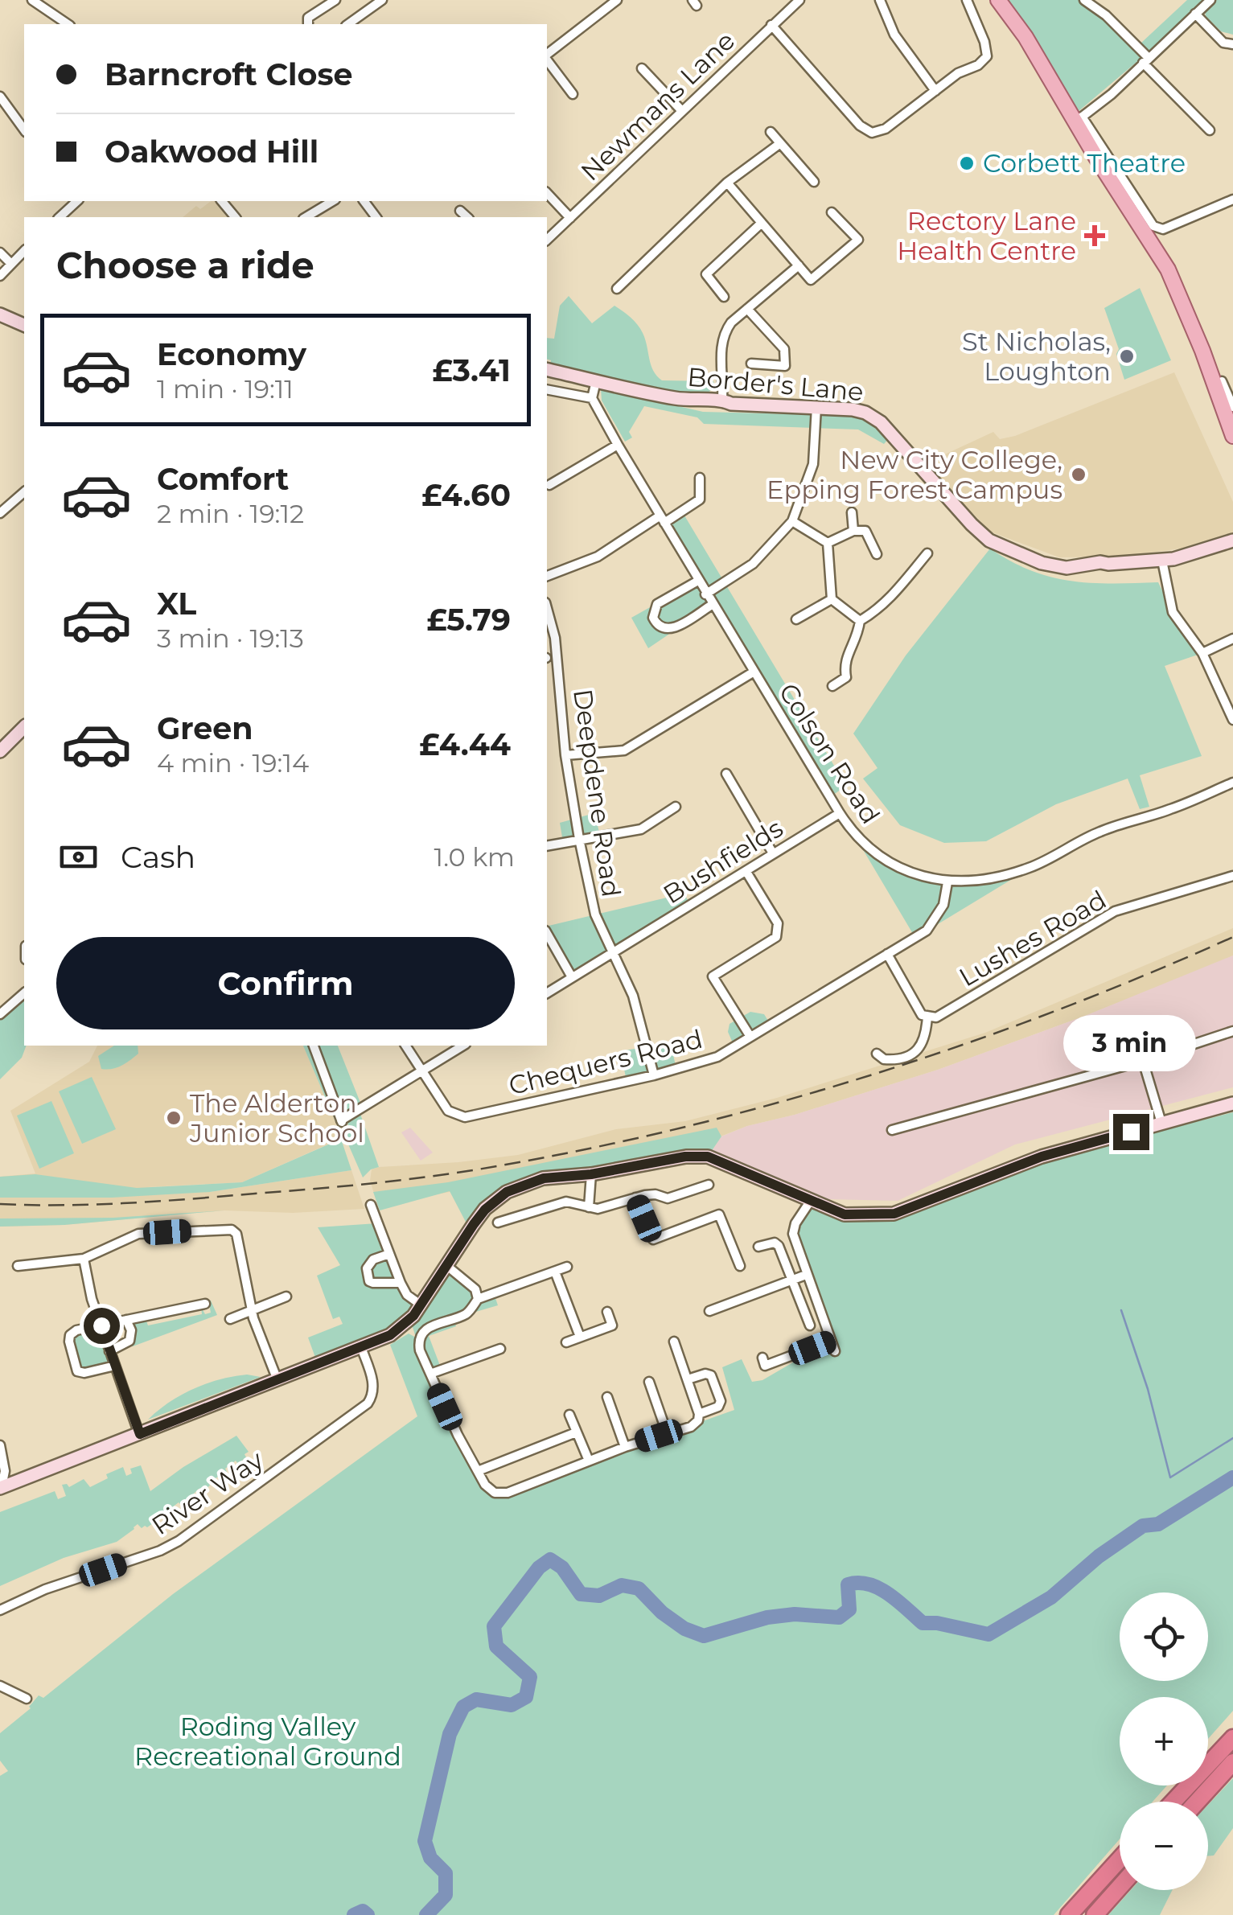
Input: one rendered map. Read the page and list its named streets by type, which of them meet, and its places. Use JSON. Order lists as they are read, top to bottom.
{
  "streets": {
    "street": [
      "Newmans Lane",
      "Border's Lane",
      "Colson Road",
      "Deepdene Road",
      "Bushfields",
      "Lushes Road",
      "Chequers Road",
      "River Way"
    ]
  },
  "crossings": [
    ["Colson Road", "Bushfields"],
    ["Colson Road", "Chequers Road"],
    ["Deepdene Road", "Bushfields"],
    ["Deepdene Road", "Chequers Road"]
  ],
  "parks": ["Roding Valley Recreational Ground"],
  "places": {
    "other": [
      "Corbett Theatre",
      "St Nicholas, Loughton",
      "New City College, Epping Forest Campus",
      "The Alderton Junior School"
    ],
    "health": ["Rectory Lane Health Centre"]
  },
  "page": {
    "banner": ["Barncroft Close", "Oakwood Hill"],
    "heading": "Choose a ride",
    "list": [
      {
        "name": "Economy",
        "note": "1 min · 19:11",
        "value": "£3.41"
      },
      {
        "name": "Comfort",
        "note": "2 min · 19:12",
        "value": "£4.60"
      },
      {
        "name": "XL",
        "note": "3 min · 19:13",
        "value": "£5.79"
      },
      {
        "name": "Green",
        "note": "4 min · 19:14",
        "value": "£4.44"
      }
    ],
    "pay": ["Cash", "1.0 km"],
    "buttons": "Confirm",
    "bubble": "3 min",
    "map_buttons": ["+", "−"]
  }
}
